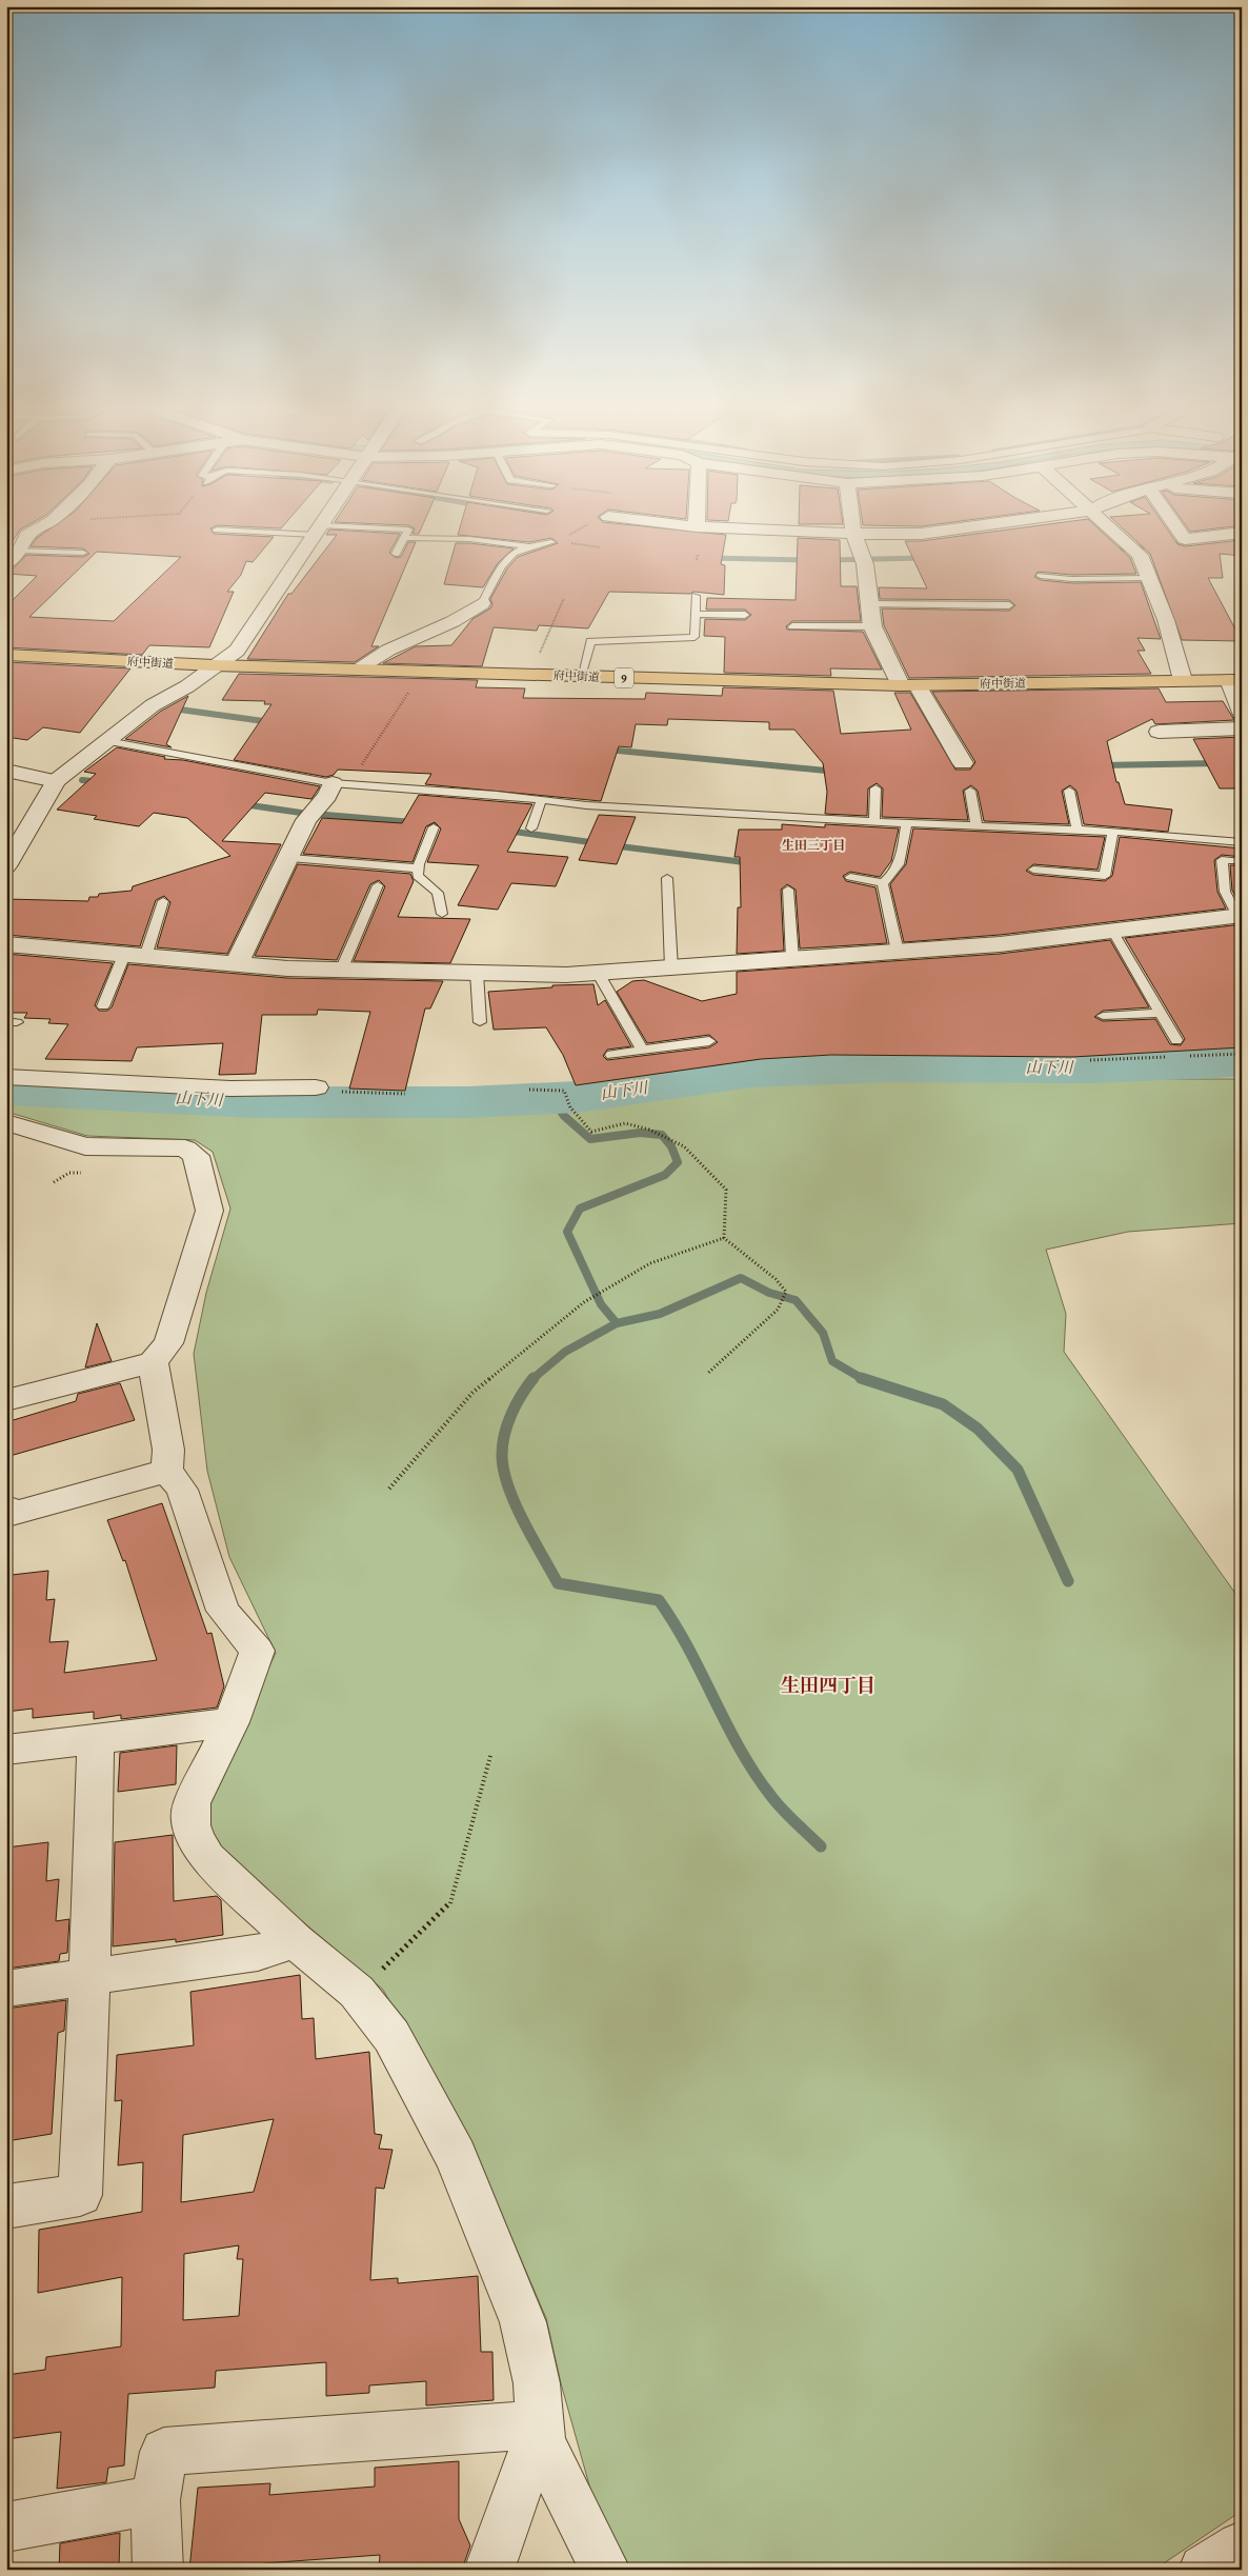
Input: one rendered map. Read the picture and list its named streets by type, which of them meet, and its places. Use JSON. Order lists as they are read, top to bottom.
{
  "streets": {
    "main road": ["府中街道", "9"]
  },
  "districts": ["生田三丁目", "生田四丁目"],
  "water": ["山下川"]
}
